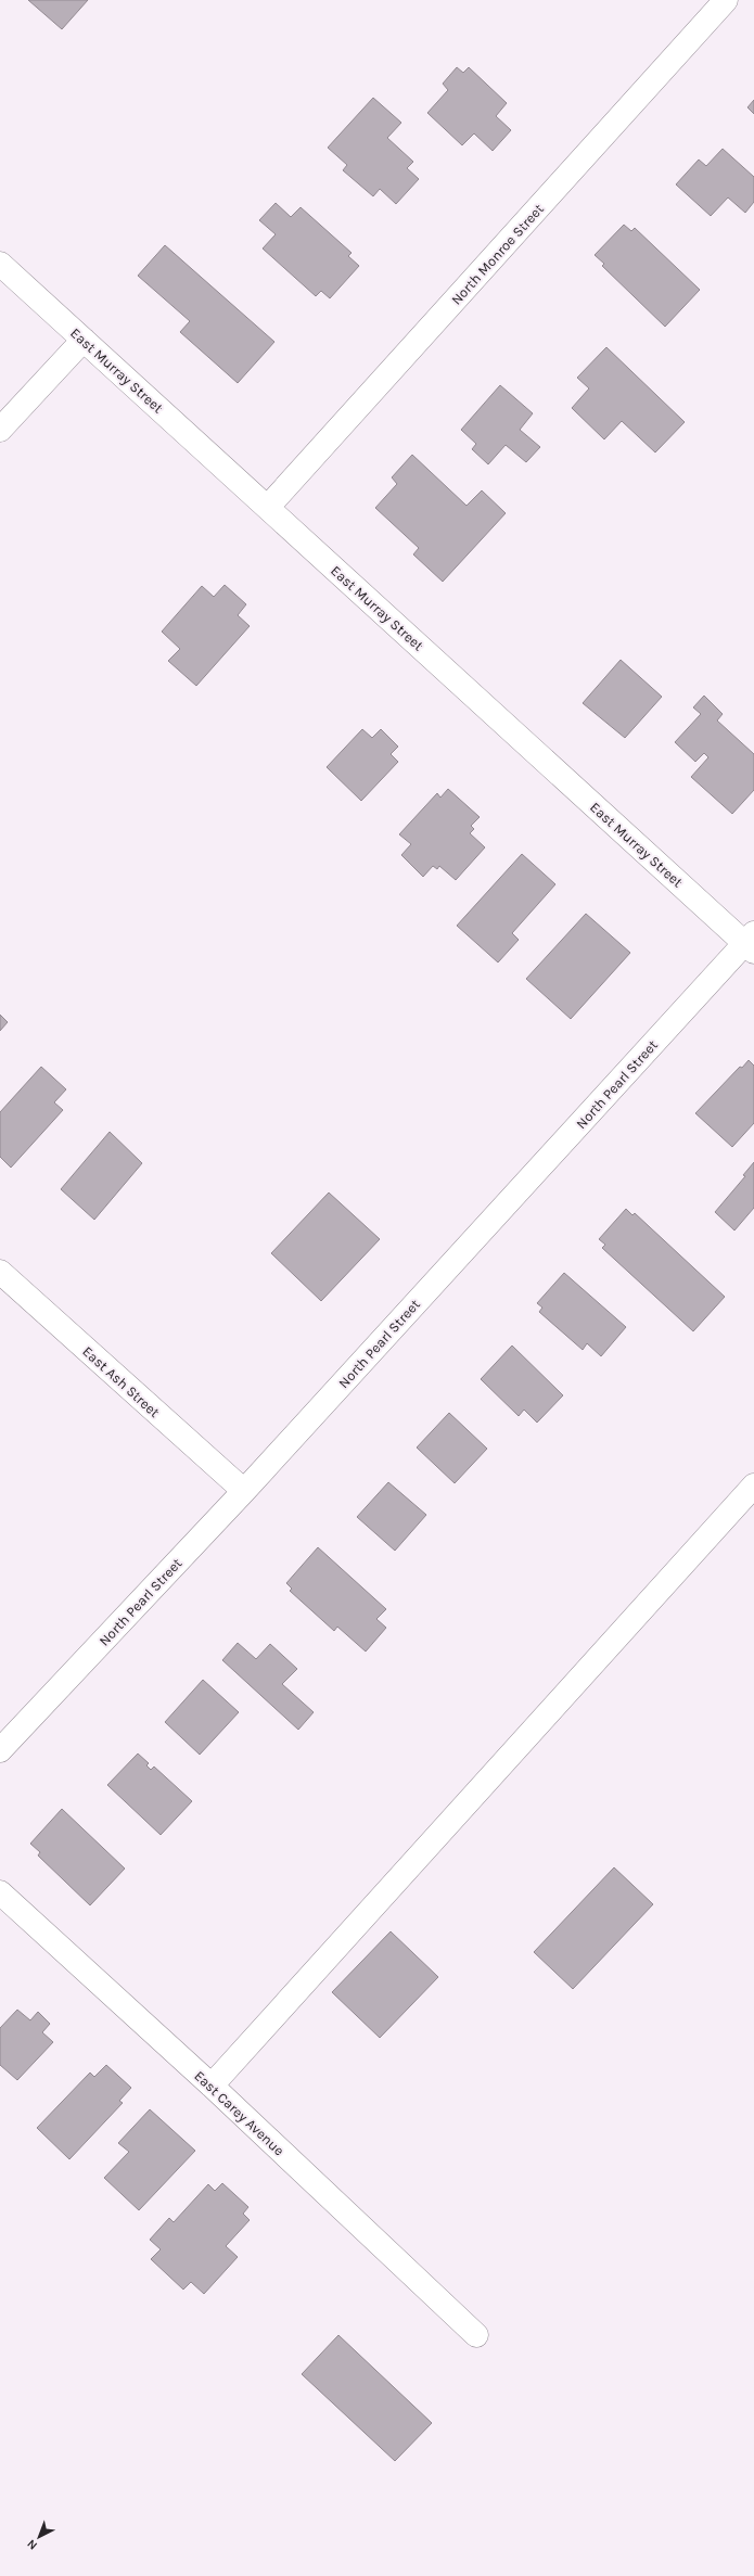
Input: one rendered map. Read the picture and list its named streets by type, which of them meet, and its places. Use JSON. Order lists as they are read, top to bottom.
{
  "streets": {
    "street": [
      "North Monroe Street",
      "East Murray Street",
      "North Pearl Street",
      "East Ash Street",
      "East Carey Avenue"
    ]
  },
  "crossings": [
    ["North Monroe Street", "East Murray Street"],
    ["East Murray Street", "North Pearl Street"],
    ["North Pearl Street", "East Ash Street"]
  ],
  "north": "bottom left"
}
